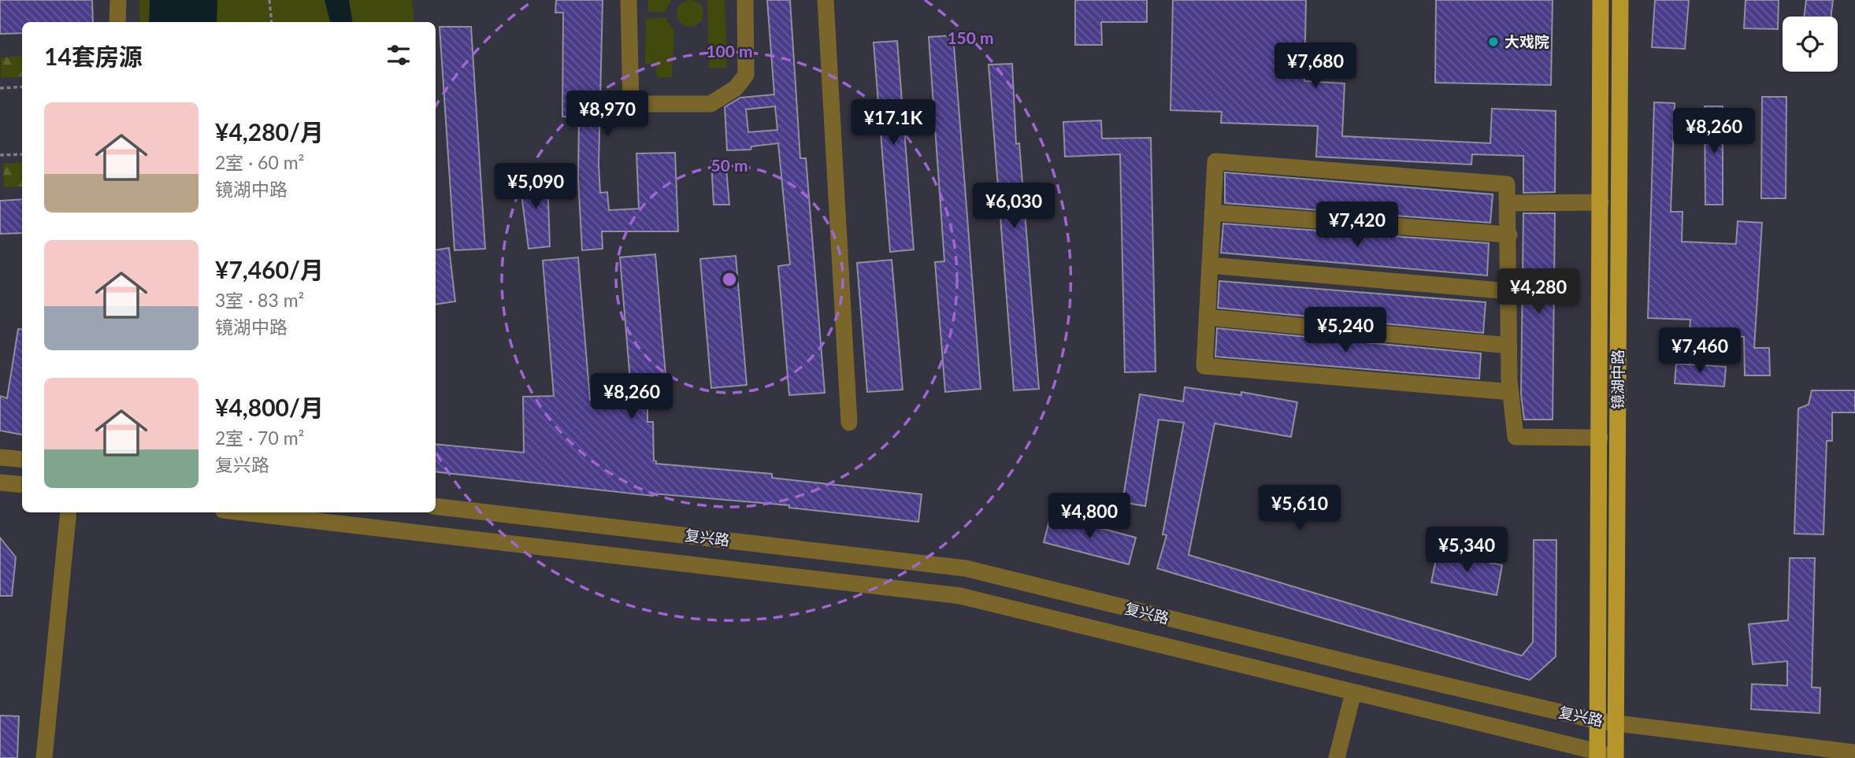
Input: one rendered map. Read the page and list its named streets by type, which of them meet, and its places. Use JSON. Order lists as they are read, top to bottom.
{
  "streets": {
    "main road": ["镜湖中路"],
    "street": ["复兴路"]
  },
  "crossings": [
    ["镜湖中路", "复兴路"]
  ],
  "places": ["大戏院"],
  "page": {
    "heading": "14套房源",
    "price": [
      "¥7,680",
      "¥8,970",
      "¥17.1K",
      "¥8,260",
      "¥5,090",
      "¥6,030",
      "¥7,420",
      "¥4,280",
      "¥5,240",
      "¥7,460",
      "¥8,260",
      "¥5,610",
      "¥4,800",
      "¥5,340"
    ],
    "list": [
      {
        "name": "¥4,280/月",
        "note": "2室 · 60 m² · 镜湖中路"
      },
      {
        "name": "¥7,460/月",
        "note": "3室 · 83 m² · 镜湖中路"
      },
      {
        "name": "¥4,800/月",
        "note": "2室 · 70 m² · 复兴路"
      }
    ]
  },
  "rings": ["150 m", "100 m", "50 m"]
}
